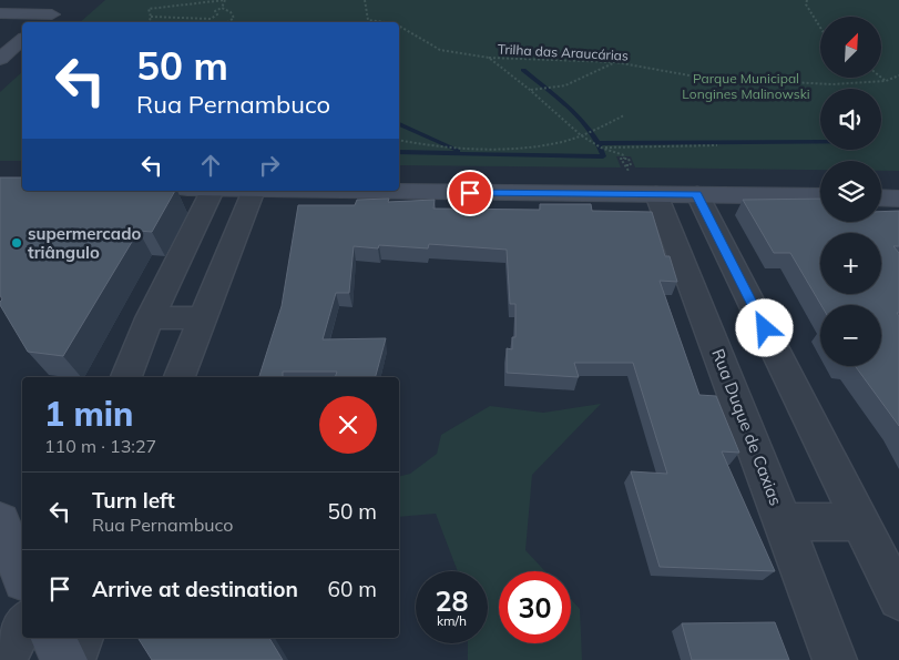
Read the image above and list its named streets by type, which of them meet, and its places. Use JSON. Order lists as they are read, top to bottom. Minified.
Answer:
{"streets":{"street":["Rua Duque de Caxias"],"path":["Trilha das Araucárias"]},"parks":["Parque Municipal Longines Malinowski"],"places":["supermercado triângulo"],"north":"top right","page":{"map_buttons":["+","−"],"turn":["50 m","Rua Pernambuco"],"heading":["1 min","110 m · 13:27"],"list":[{"name":"Turn left","note":"Rua Pernambuco","value":"50 m"},{"name":"Arrive at destination","value":"60 m"}],"speed":"28 km/h","limit":"30"}}
